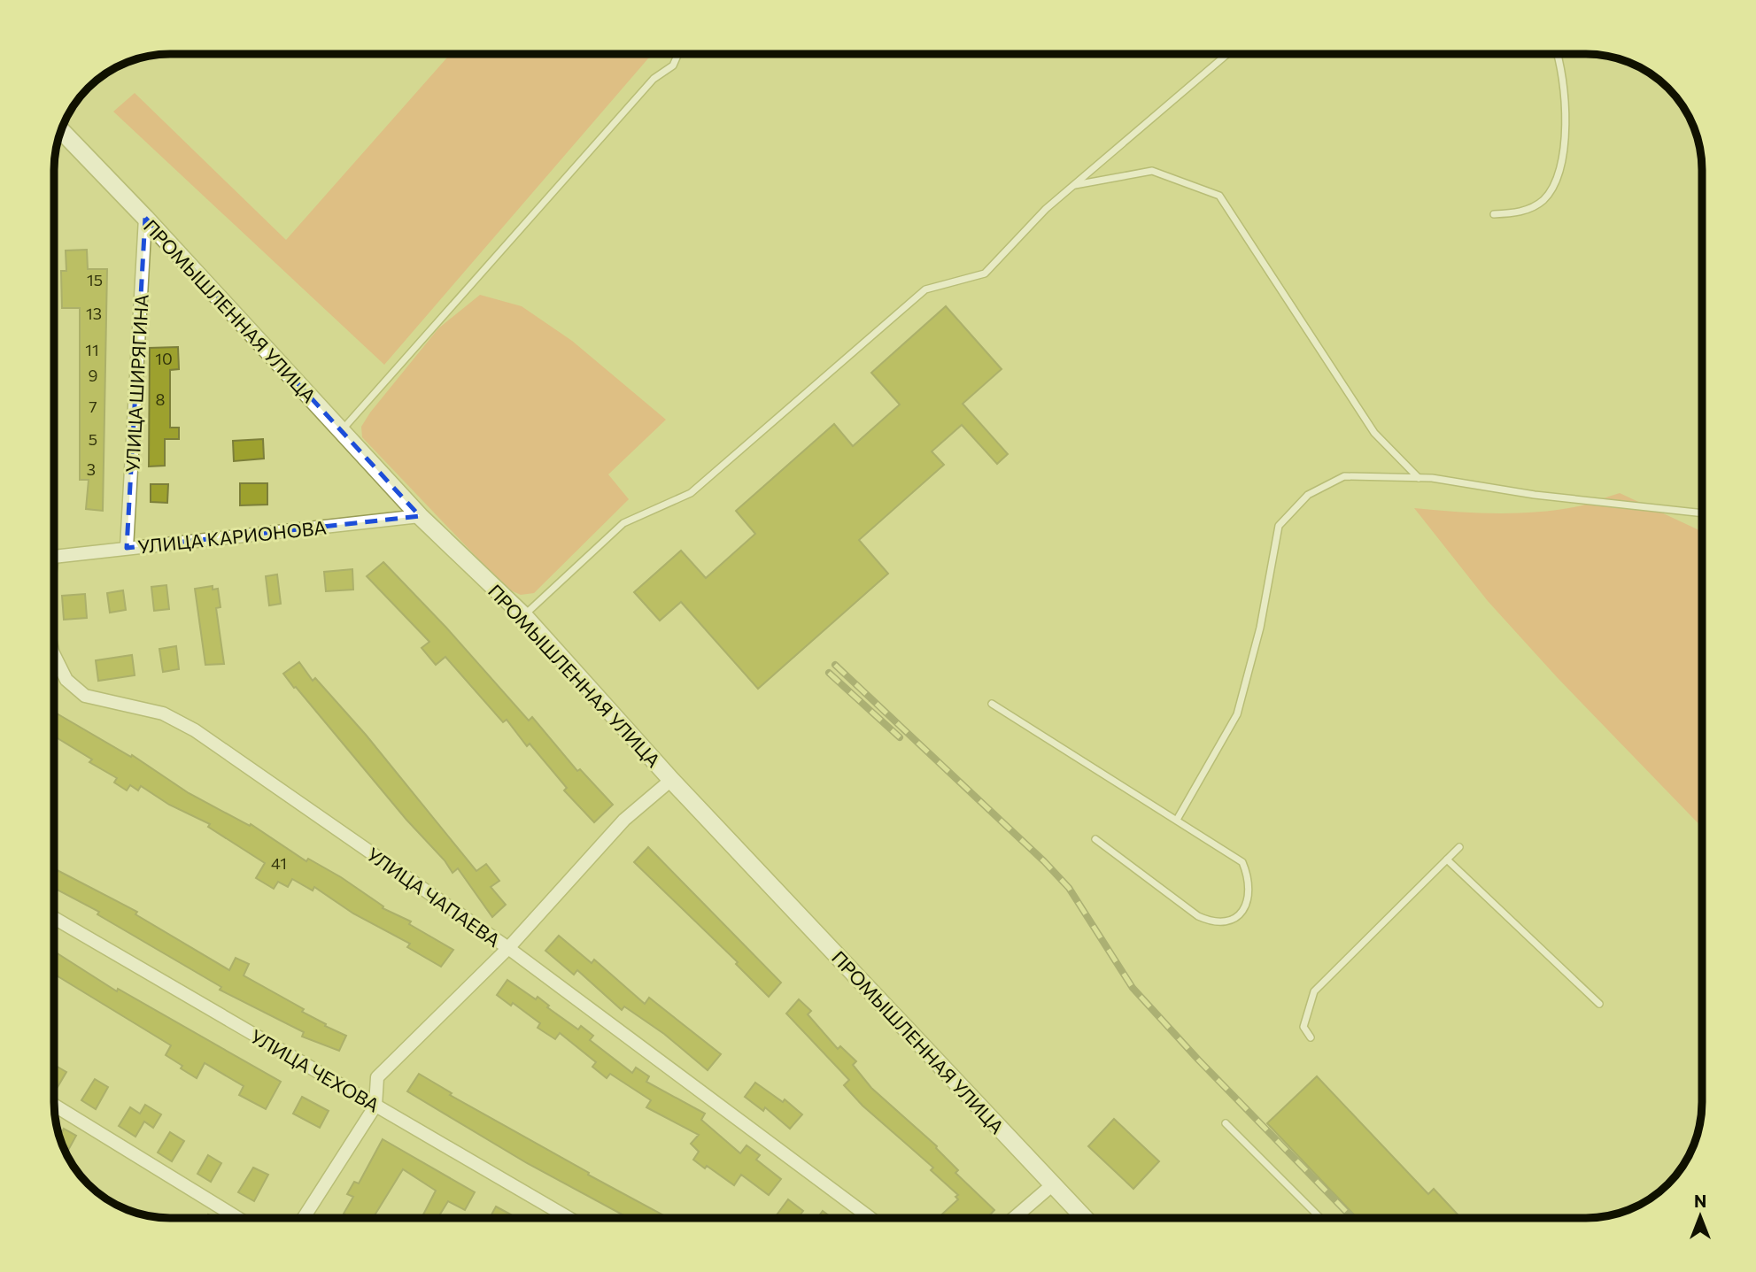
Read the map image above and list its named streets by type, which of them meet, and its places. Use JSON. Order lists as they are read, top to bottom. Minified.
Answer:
{"streets":{"street":["ПРОМЫШЛЕННАЯ УЛИЦА","УЛИЦА ШИРЯГИНА","УЛИЦА КАРИОНОВА","УЛИЦА ЧАПАЕВА","УЛИЦА ЧЕХОВА"]},"crossings":[["ПРОМЫШЛЕННАЯ УЛИЦА","УЛИЦА ШИРЯГИНА"],["ПРОМЫШЛЕННАЯ УЛИЦА","УЛИЦА КАРИОНОВА"],["УЛИЦА ШИРЯГИНА","УЛИЦА КАРИОНОВА"]],"house_numbers":["15","13","11","10","9","8","7","5","3","41"],"north":"top"}
